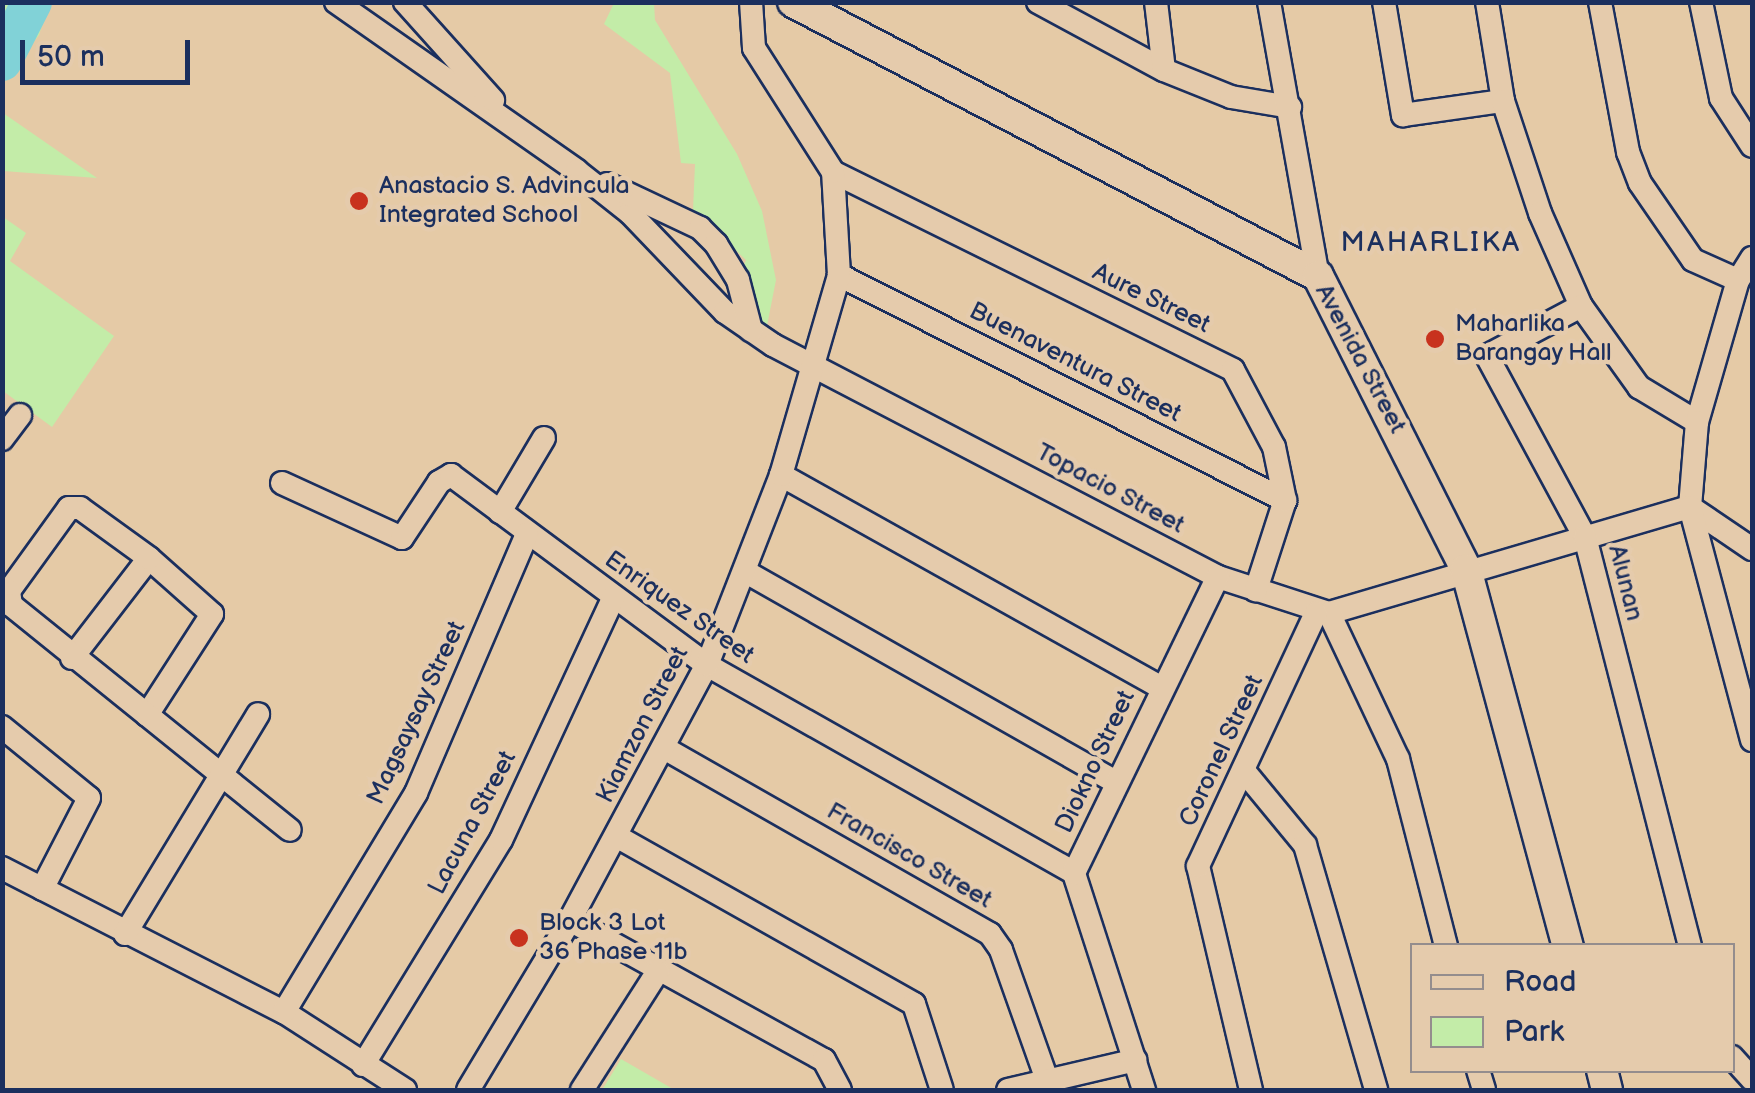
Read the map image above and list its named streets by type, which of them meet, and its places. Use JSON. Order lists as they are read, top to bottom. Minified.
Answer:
{"streets":{"street":["Aure Street","Avenida Street","Buenaventura Street","Topacio Street","Alunan","Enriquez Street","Magsaysay Street","Kiamzon Street","Coronel Street","Diokno Street","Lacuna Street","Francisco Street"]},"crossings":[["Aure Street","Buenaventura Street"],["Aure Street","Topacio Street"],["Topacio Street","Kiamzon Street"],["Topacio Street","Coronel Street"],["Topacio Street","Diokno Street"],["Enriquez Street","Magsaysay Street"],["Enriquez Street","Kiamzon Street"],["Enriquez Street","Diokno Street"],["Enriquez Street","Lacuna Street"],["Kiamzon Street","Francisco Street"]],"districts":["MAHARLIKA"],"places":["Anastacio S. Advincula Integrated School","Maharlika Barangay Hall","Block 3 Lot 36 Phase 11b"],"legend":["Road","Park"],"scale_bar":"50 m"}
